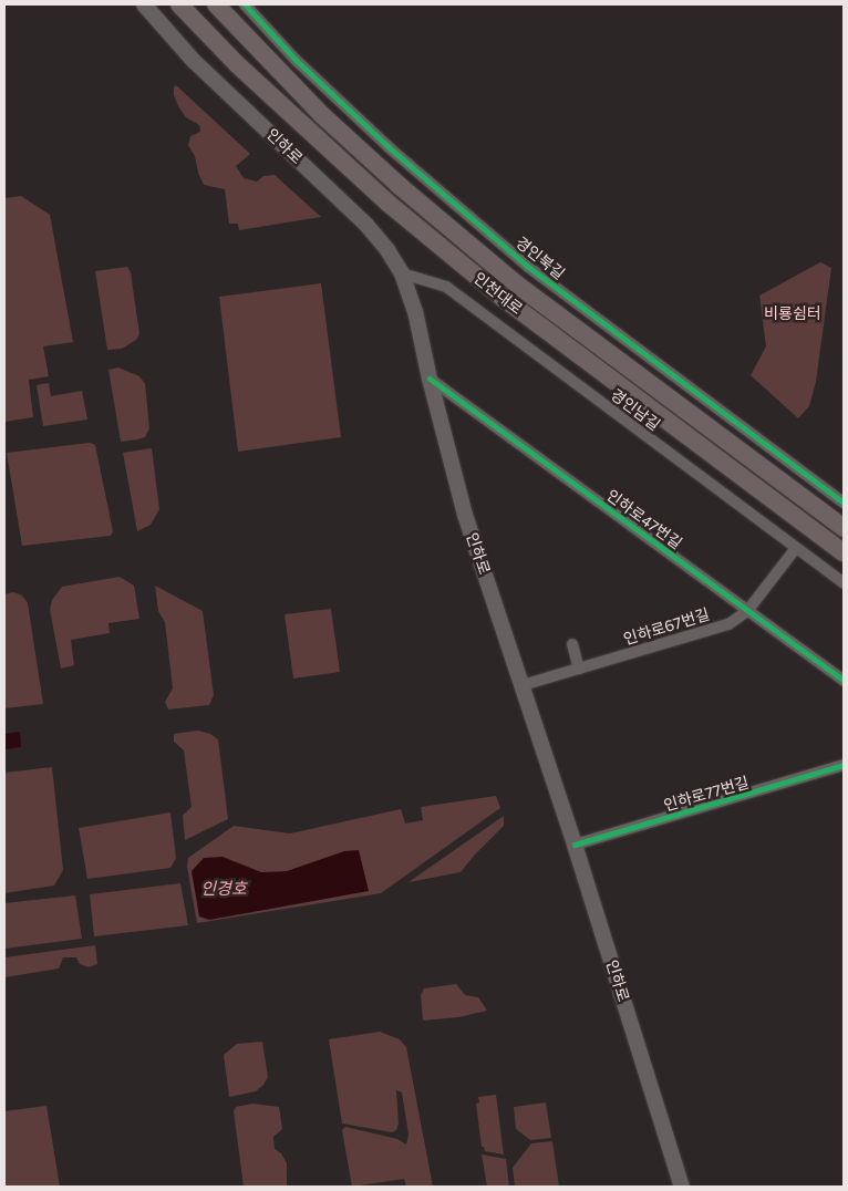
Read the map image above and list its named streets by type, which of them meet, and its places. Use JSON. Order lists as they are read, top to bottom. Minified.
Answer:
{"streets":{"highway":["인천대로"],"main road":["인하로"],"street":["경인북길","경인남길","인하로47번길","인하로67번길","인하로77번길"]},"crossings":[["인하로","경인남길"],["인하로","인하로47번길"],["인하로","인하로67번길"],["인하로","인하로77번길"],["경인남길","인하로67번길"],["인하로47번길","인하로67번길"]],"water":["인경호"],"parks":["비룡쉼터"]}
